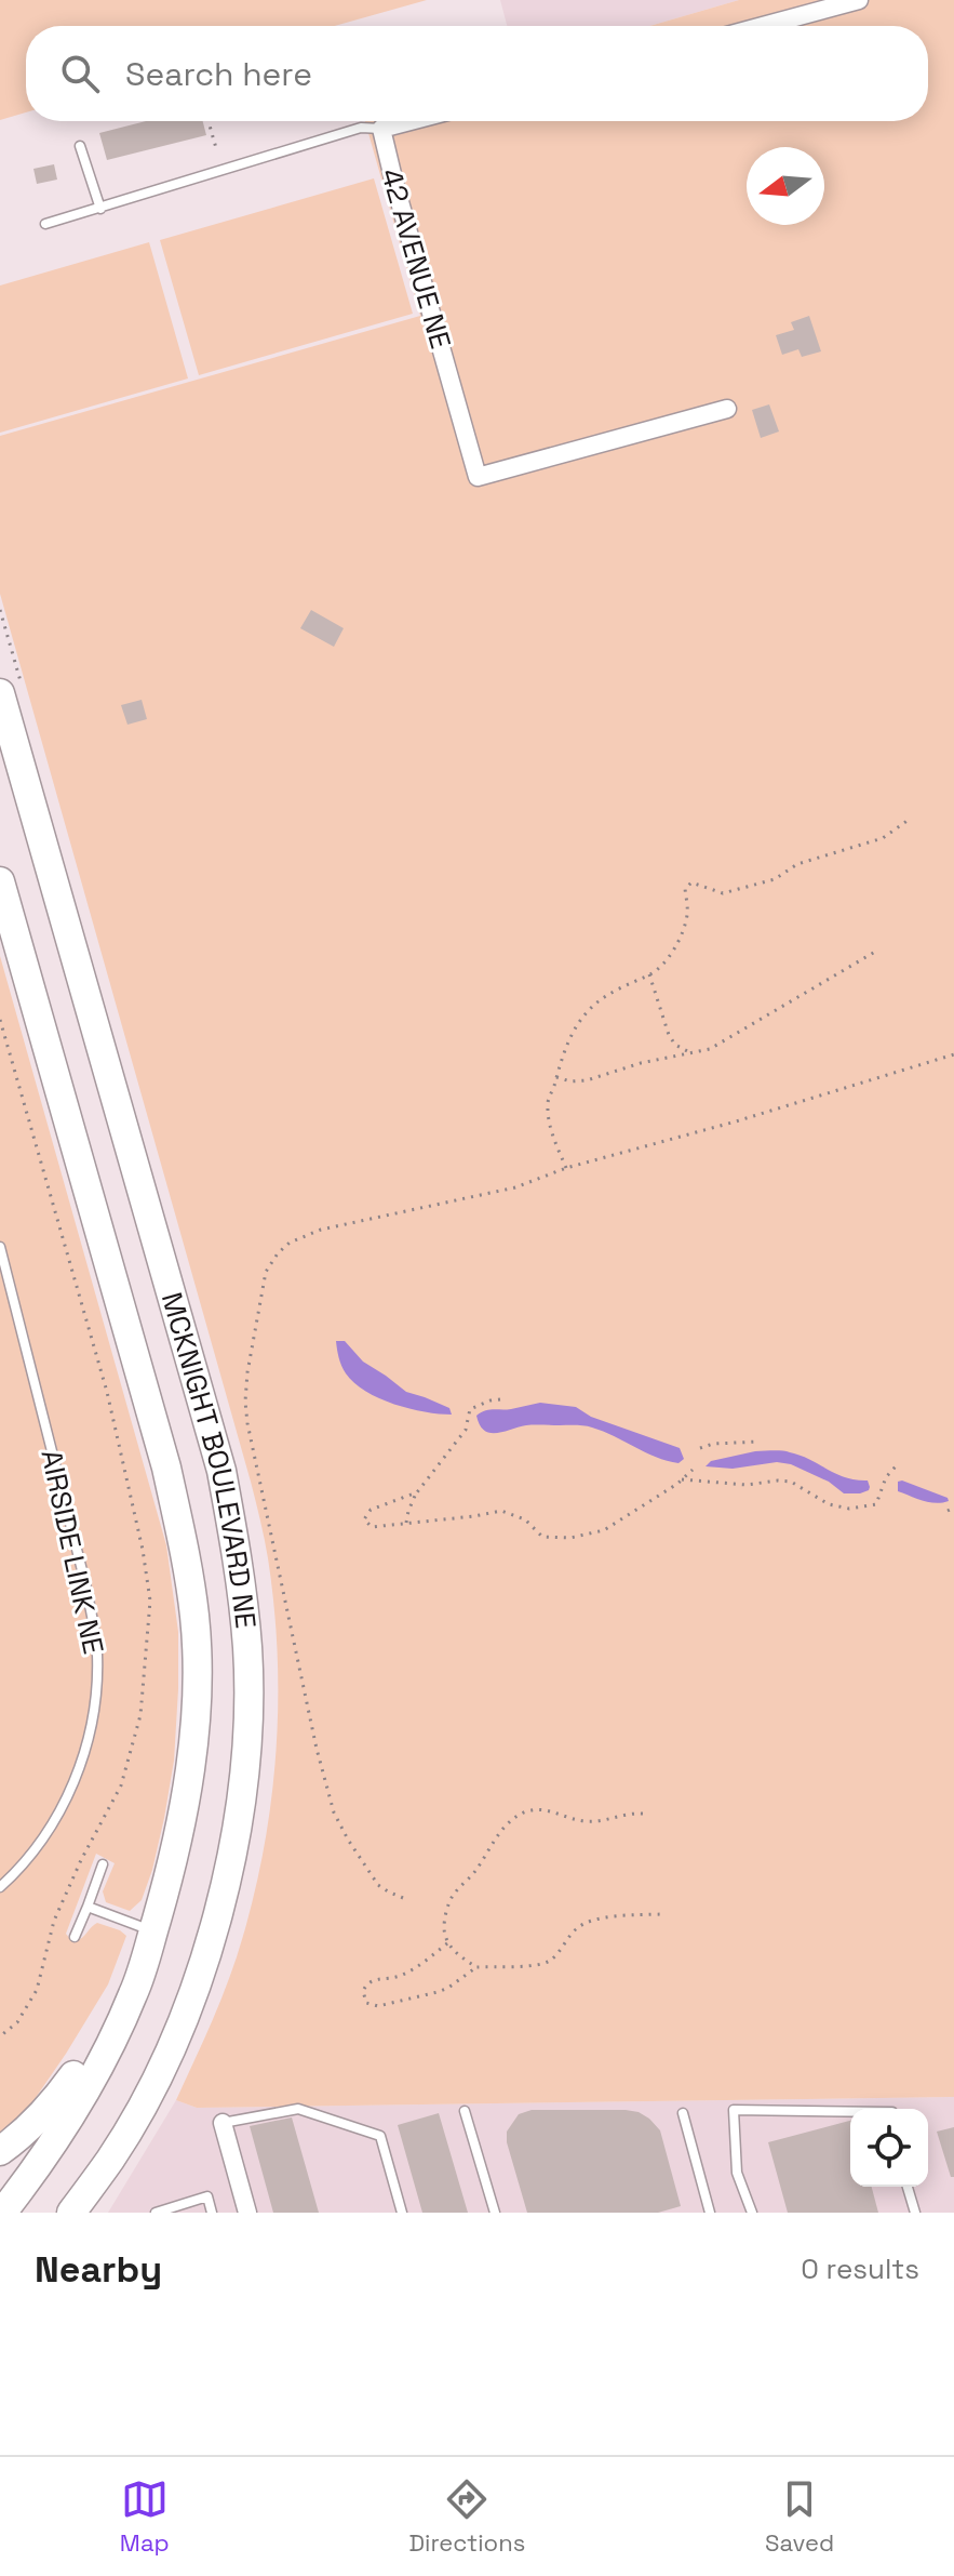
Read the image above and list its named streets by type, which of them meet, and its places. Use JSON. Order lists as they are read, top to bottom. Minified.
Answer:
{"streets":{"main road":["MCKNIGHT BOULEVARD NE"],"street":["42 AVENUE NE"],"lane":["AIRSIDE LINK NE"]},"north":"left","page":{"search":"Search here","heading":["Nearby","0 results"],"nav":["Map","Directions","Saved"]}}
